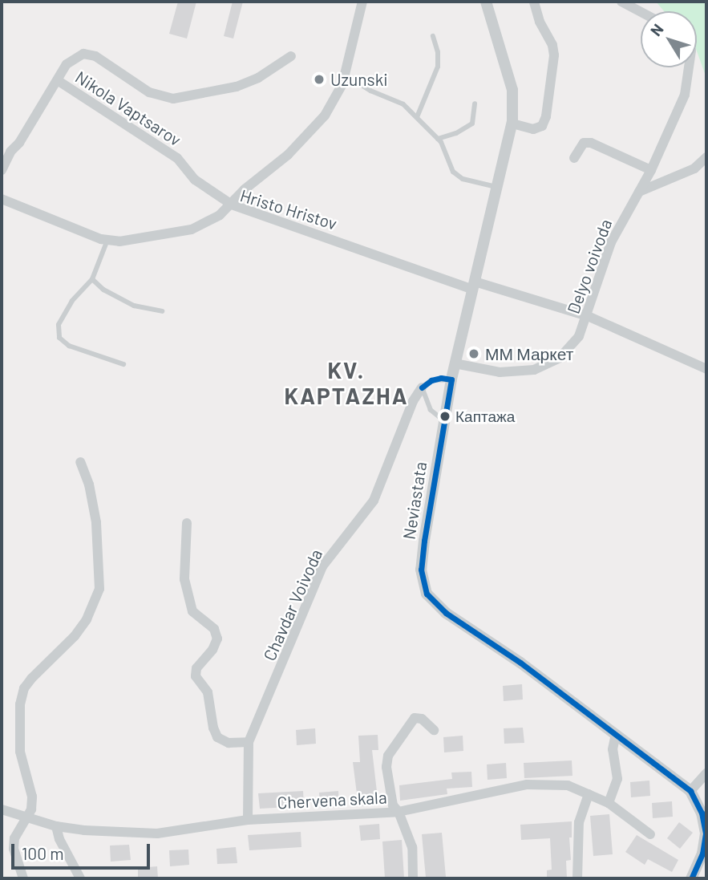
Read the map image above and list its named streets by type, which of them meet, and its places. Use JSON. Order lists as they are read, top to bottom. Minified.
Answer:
{"streets":{"street":["Nikola Vaptsarov","Hristo Hristov","Delyo voivoda","Neviastata","Chavdar Voivoda","Chervena skala"]},"crossings":[["Nikola Vaptsarov","Hristo Hristov"],["Hristo Hristov","Delyo voivoda"],["Hristo Hristov","Neviastata"],["Delyo voivoda","Neviastata"],["Chavdar Voivoda","Chervena skala"]],"districts":["KV. KAPTAZHA"],"places":["Uzunski","ММ Маркет","Каптажа"],"scale_bar":"100 m","north":"top left"}
